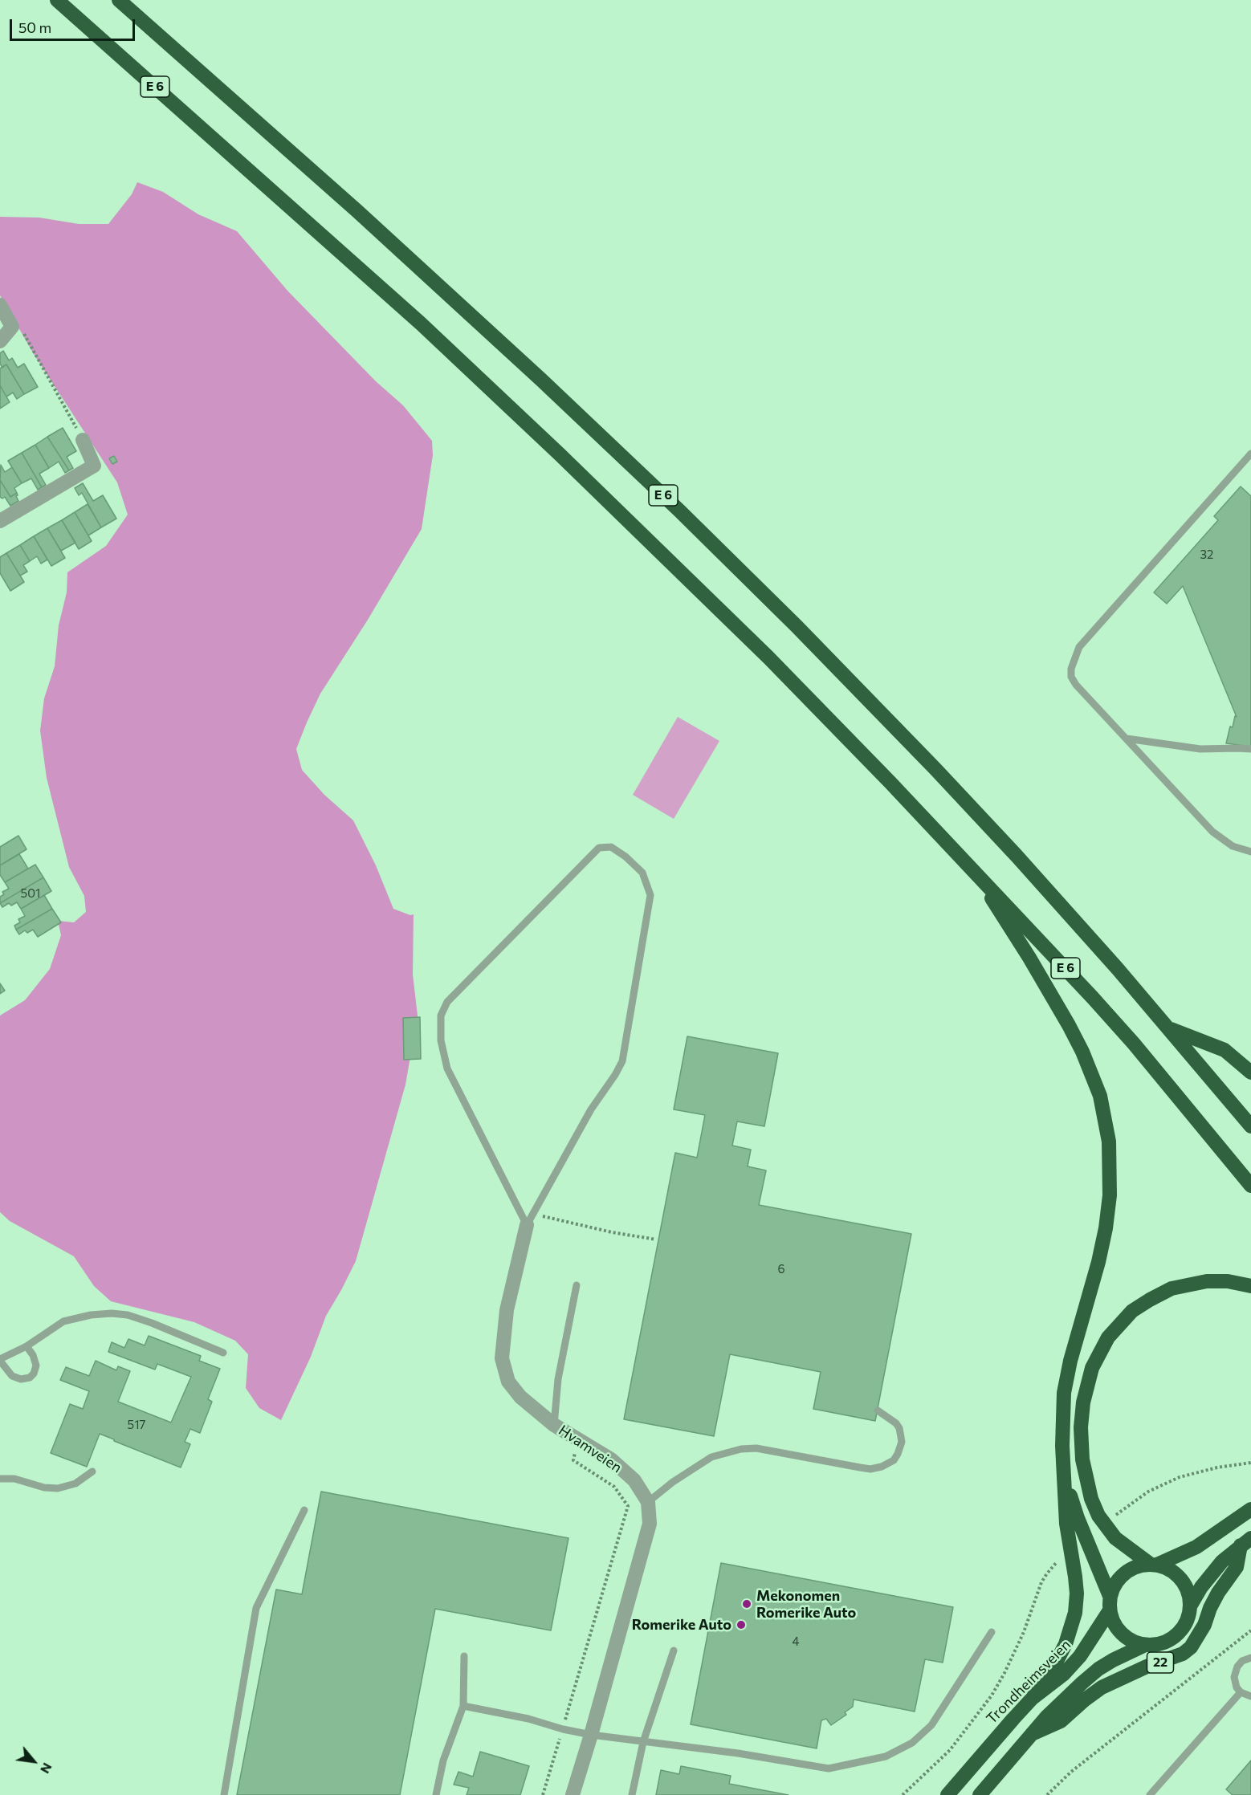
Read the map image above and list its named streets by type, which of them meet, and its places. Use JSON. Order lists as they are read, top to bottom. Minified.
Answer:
{"streets":{"highway":["E 6","22","Trondheimsveien"],"street":["Hvamveien"]},"crossings":[["22","Trondheimsveien"]],"places":["Mekonomen Romerike Auto","Romerike Auto"],"house_numbers":["32","501","6","517","4"],"scale_bar":"50 m","north":"bottom right"}
